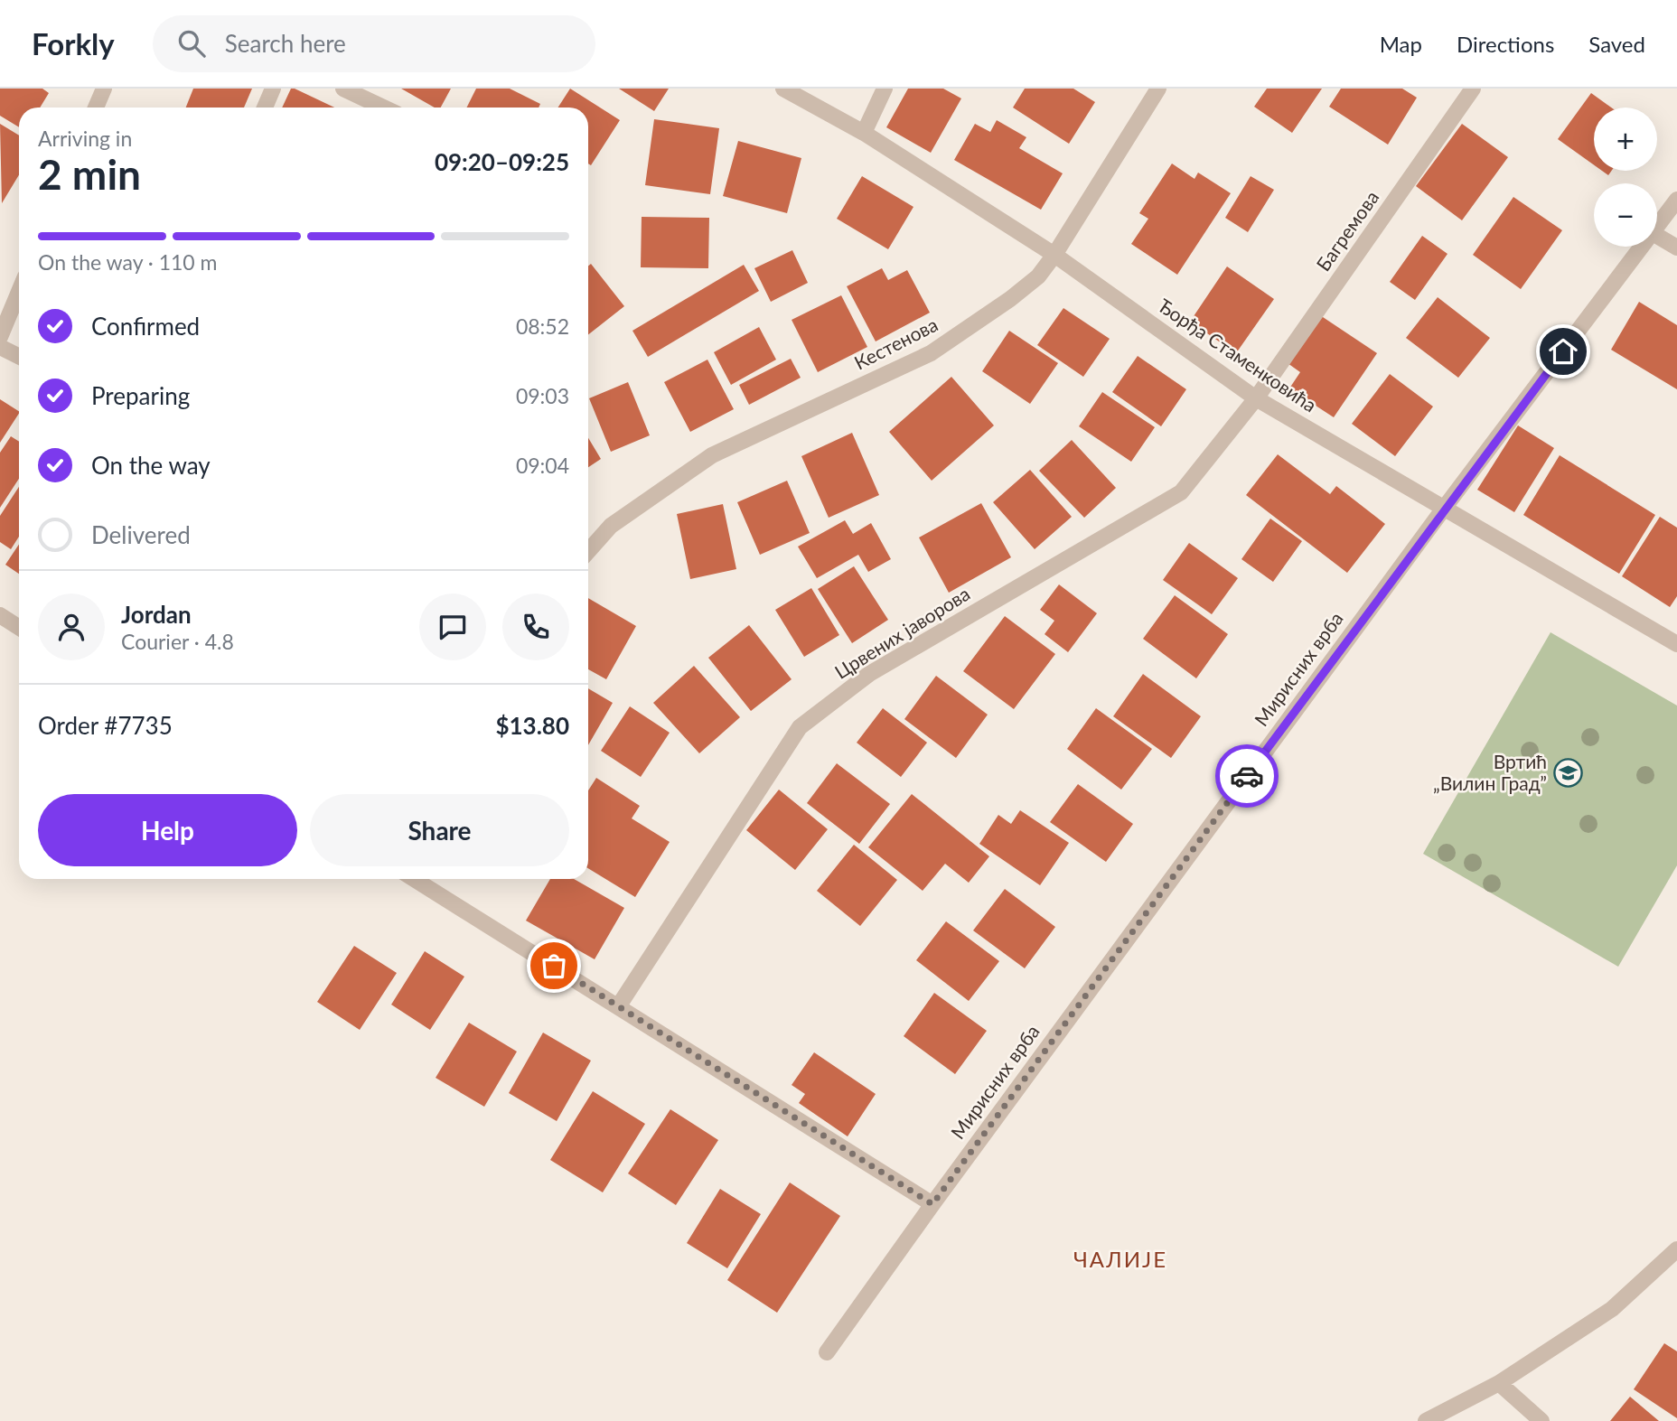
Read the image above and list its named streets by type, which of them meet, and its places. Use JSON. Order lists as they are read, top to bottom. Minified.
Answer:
{"streets":{"street":["Багремова","Кестенова","Ђорђа Стаменковића","Црвених јаворова","Мирисних врба"]},"crossings":[["Багремова","Ђорђа Стаменковића"],["Багремова","Црвених јаворова"],["Кестенова","Ђорђа Стаменковића"],["Ђорђа Стаменковића","Црвених јаворова"],["Ђорђа Стаменковића","Мирисних врба"]],"districts":["ЧАЛИЈЕ"],"places":{"school or university":["Вртић „Вилин Град”"]},"page":{"header":"Forkly","search":"Search here","nav":["Map","Directions","Saved"],"map_buttons":["+","−"],"heading":["2 min","Arriving in","09:20–09:25"],"panel":["Jordan","Courier · 4.8","Order #7735","$13.80"],"bar":"On the way · 110 m","list":[["Confirmed","08:52"],["Preparing","09:03"],["On the way","09:04"],"Delivered"],"buttons":["Help","Share"]}}
